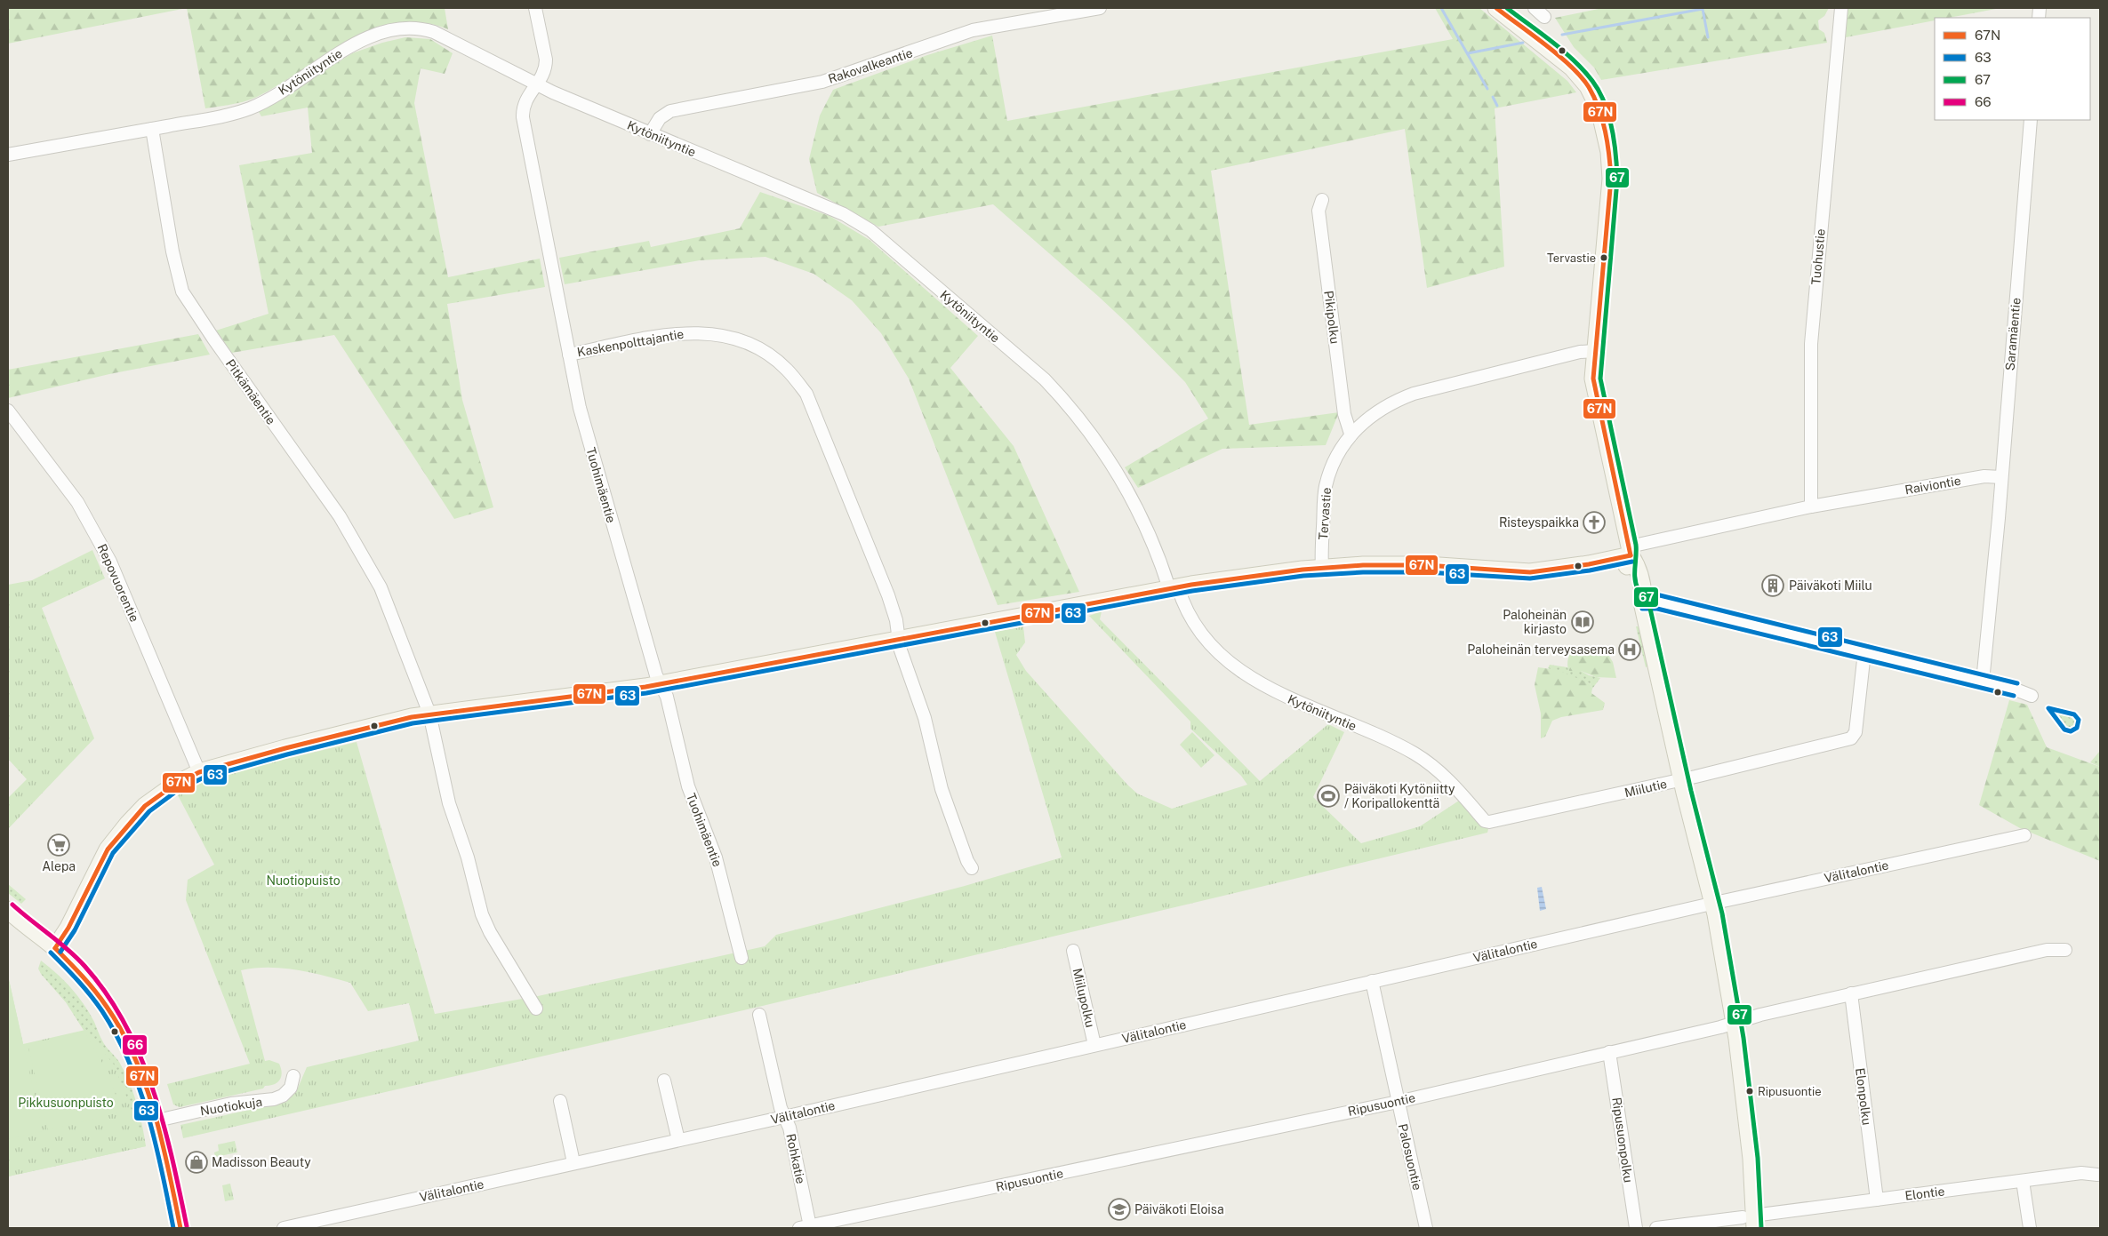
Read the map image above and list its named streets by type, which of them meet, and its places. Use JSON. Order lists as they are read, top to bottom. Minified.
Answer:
{"streets":{"street":["Rakovalkeantie","Kytöniityntie","Tuohustie","Pikipolku","Saramäentie","Kaskenpolttajantie","Pitkämäentie","Tuohimäentie","Raiviontie","Tervastie","Repovuorentie","Miilutie","Välitalontie","Miilupolku","Elonpolku","Ripusuontie","Nuotiokuja","Ripusuonpolku","Palosuontie","Rohkatie","Elontie"]},"crossings":[["Rakovalkeantie","Kytöniityntie"],["Kytöniityntie","Pitkämäentie"],["Kytöniityntie","Tuohimäentie"],["Kytöniityntie","Miilutie"],["Tuohustie","Raiviontie"],["Pikipolku","Tervastie"],["Saramäentie","Raiviontie"],["Kaskenpolttajantie","Tuohimäentie"],["Välitalontie","Miilupolku"],["Välitalontie","Palosuontie"],["Välitalontie","Rohkatie"],["Elonpolku","Ripusuontie"],["Elonpolku","Elontie"],["Ripusuontie","Ripusuonpolku"],["Ripusuontie","Palosuontie"],["Ripusuontie","Rohkatie"]],"parks":["Nuotiopuisto","Pikkusuonpuisto"],"places":{"other":["Tervastie","Ripusuontie"],"church":["Risteyspaikka"],"building":["Päiväkoti Miilu"],"library":["Paloheinän kirjasto"],"hospital":["Paloheinän terveysasema"],"sports":["Päiväkoti Kytöniitty / Koripallokenttä"],"supermarket":["Alepa"],"shop":["Madisson Beauty"],"school or university":["Päiväkoti Eloisa"]},"lines":["transit line 67N","transit line 67","transit line 63","transit line 66"],"legend":["67N","63","67","66"]}
